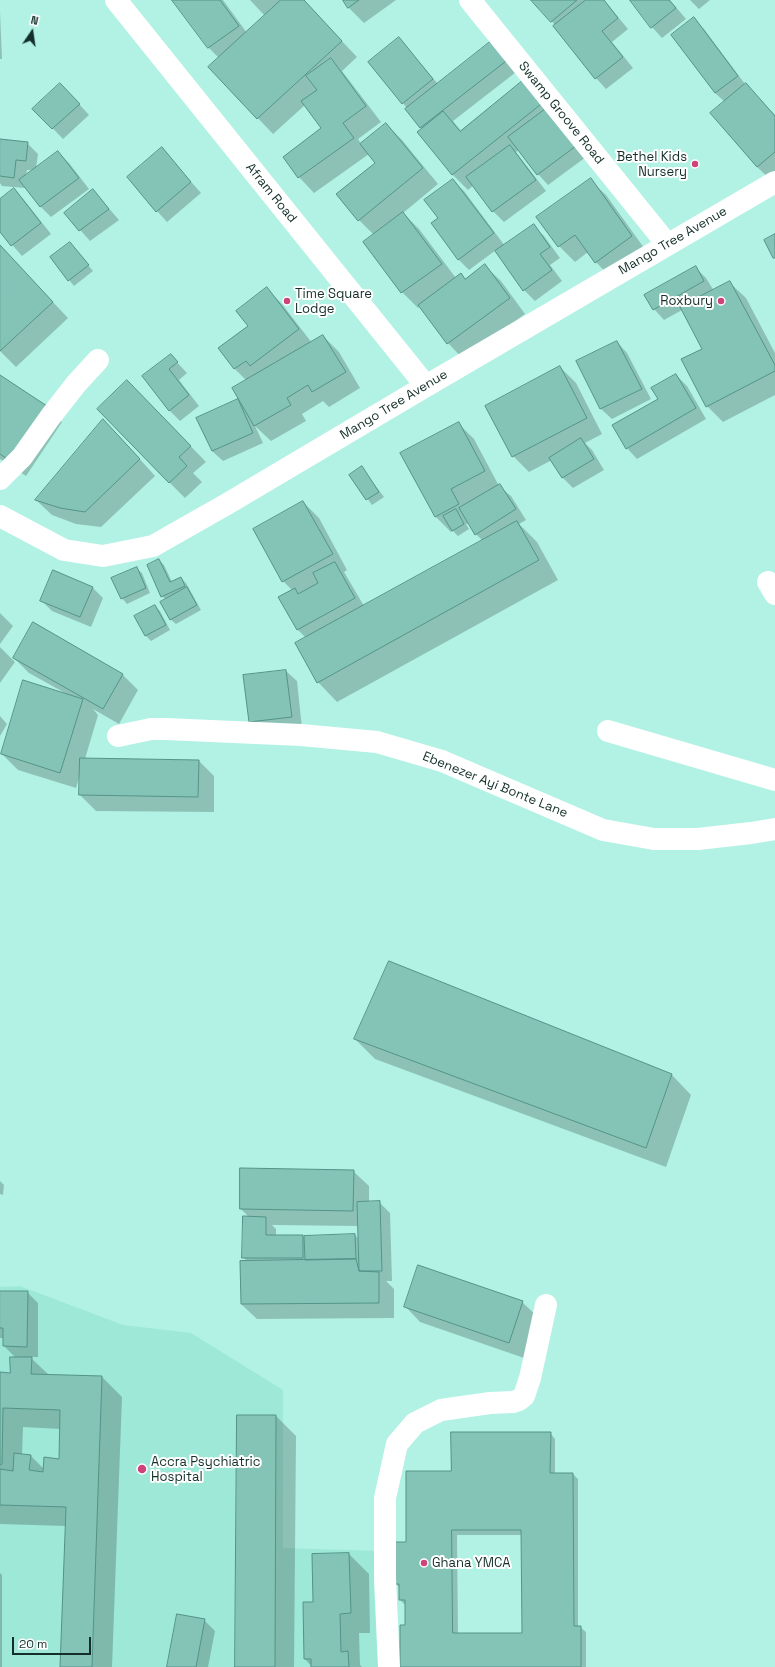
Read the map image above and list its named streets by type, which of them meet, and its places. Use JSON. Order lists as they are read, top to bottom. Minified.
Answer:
{"streets":{"street":["Swamp Groove Road","Afram Road","Mango Tree Avenue","Ebenezer Ayi Bonte Lane"]},"crossings":[["Swamp Groove Road","Mango Tree Avenue"],["Afram Road","Mango Tree Avenue"]],"places":["Bethel Kids Nursery","Time Square Lodge","Roxbury","Accra Psychiatric Hospital","Ghana YMCA"],"scale_bar":"20 m","north":"top"}
